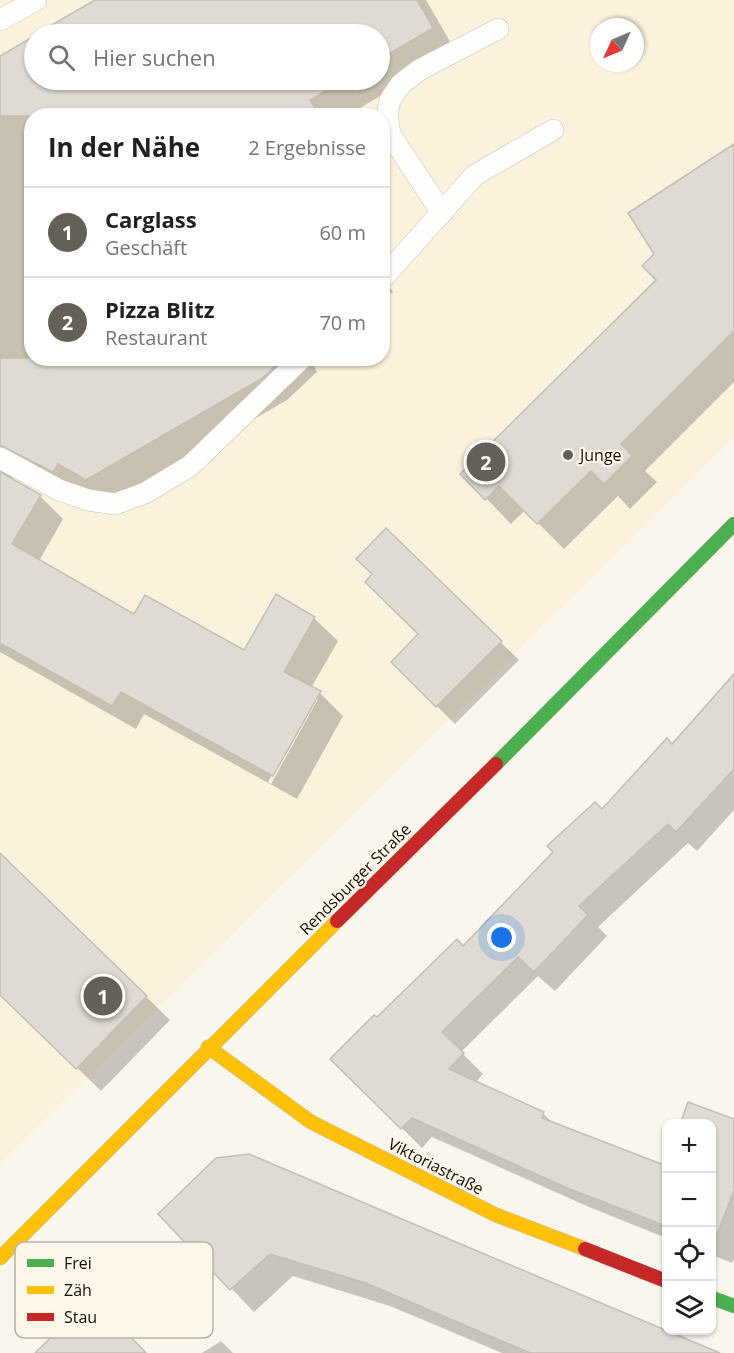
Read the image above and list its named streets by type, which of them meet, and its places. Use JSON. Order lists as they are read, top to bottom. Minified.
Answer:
{"streets":{"street":["Rendsburger Straße","Viktoriastraße"]},"crossings":[["Rendsburger Straße","Viktoriastraße"]],"places":["Junge"],"legend":["Frei","Zäh","Stau"],"north":"bottom left","page":{"search":"Hier suchen","heading":["In der Nähe","2 Ergebnisse"],"list":[{"mark":"1","name":"Carglass","note":"Geschäft","value":"60 m"},{"mark":"2","name":"Pizza Blitz","note":"Restaurant","value":"70 m"}],"pins":["2","1"],"map_buttons":["+","−"]}}
